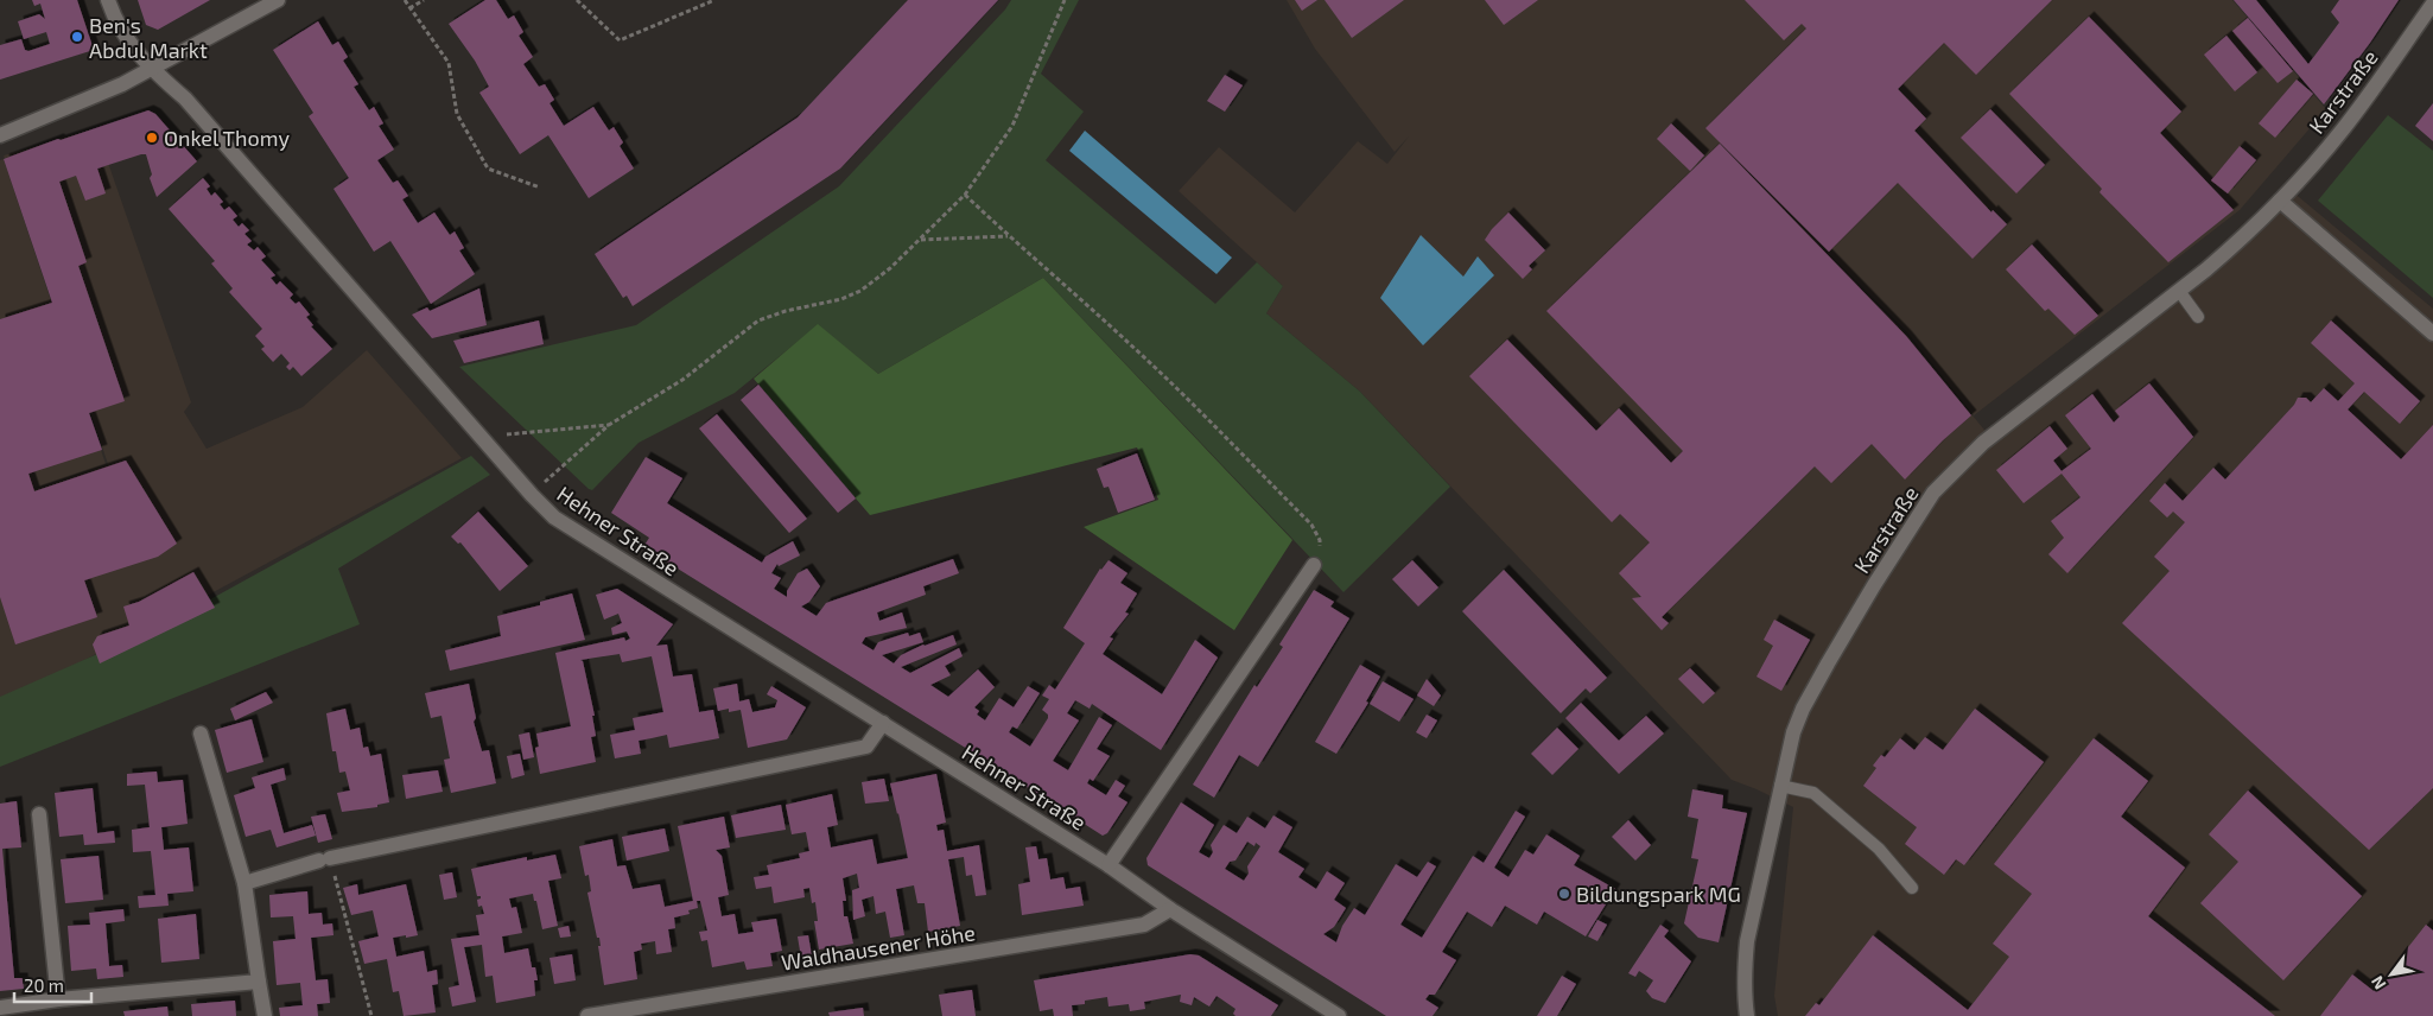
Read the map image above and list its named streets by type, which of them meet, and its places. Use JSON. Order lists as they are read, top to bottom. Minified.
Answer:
{"streets":{"street":["Karstraße","Hehner Straße","Waldhausener Höhe"]},"crossings":[["Hehner Straße","Waldhausener Höhe"]],"places":["Ben's Abdul Markt","Onkel Thomy","Bildungspark MG"],"scale_bar":"20 m","north":"bottom left"}
